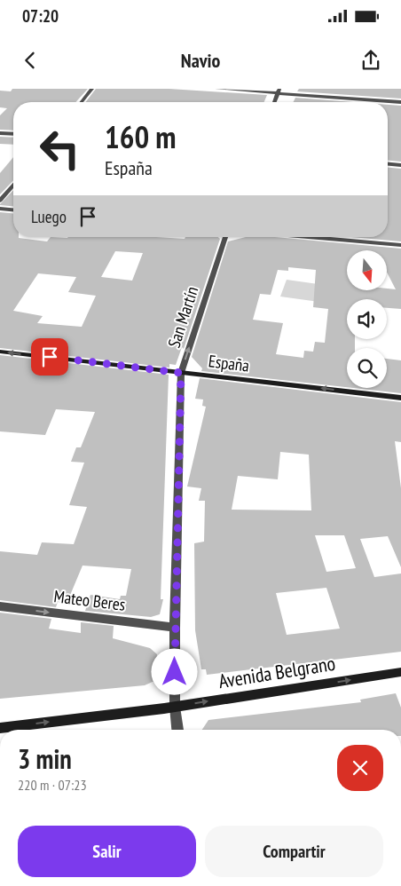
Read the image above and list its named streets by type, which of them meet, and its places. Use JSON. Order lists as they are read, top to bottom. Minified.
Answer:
{"streets":{"street":["San Martín","España","Mateo Beres","Avenida Belgrano"]},"crossings":[["San Martín","España"],["San Martín","Mateo Beres"],["San Martín","Avenida Belgrano"]],"one_way":["España","Mateo Beres","Avenida Belgrano"],"north":"bottom","page":{"status":"07:20","header":"Navio","turn":["160 m","España"],"then":"Luego","heading":["3 min","220 m · 07:23"],"buttons":["Salir","Compartir"]}}
